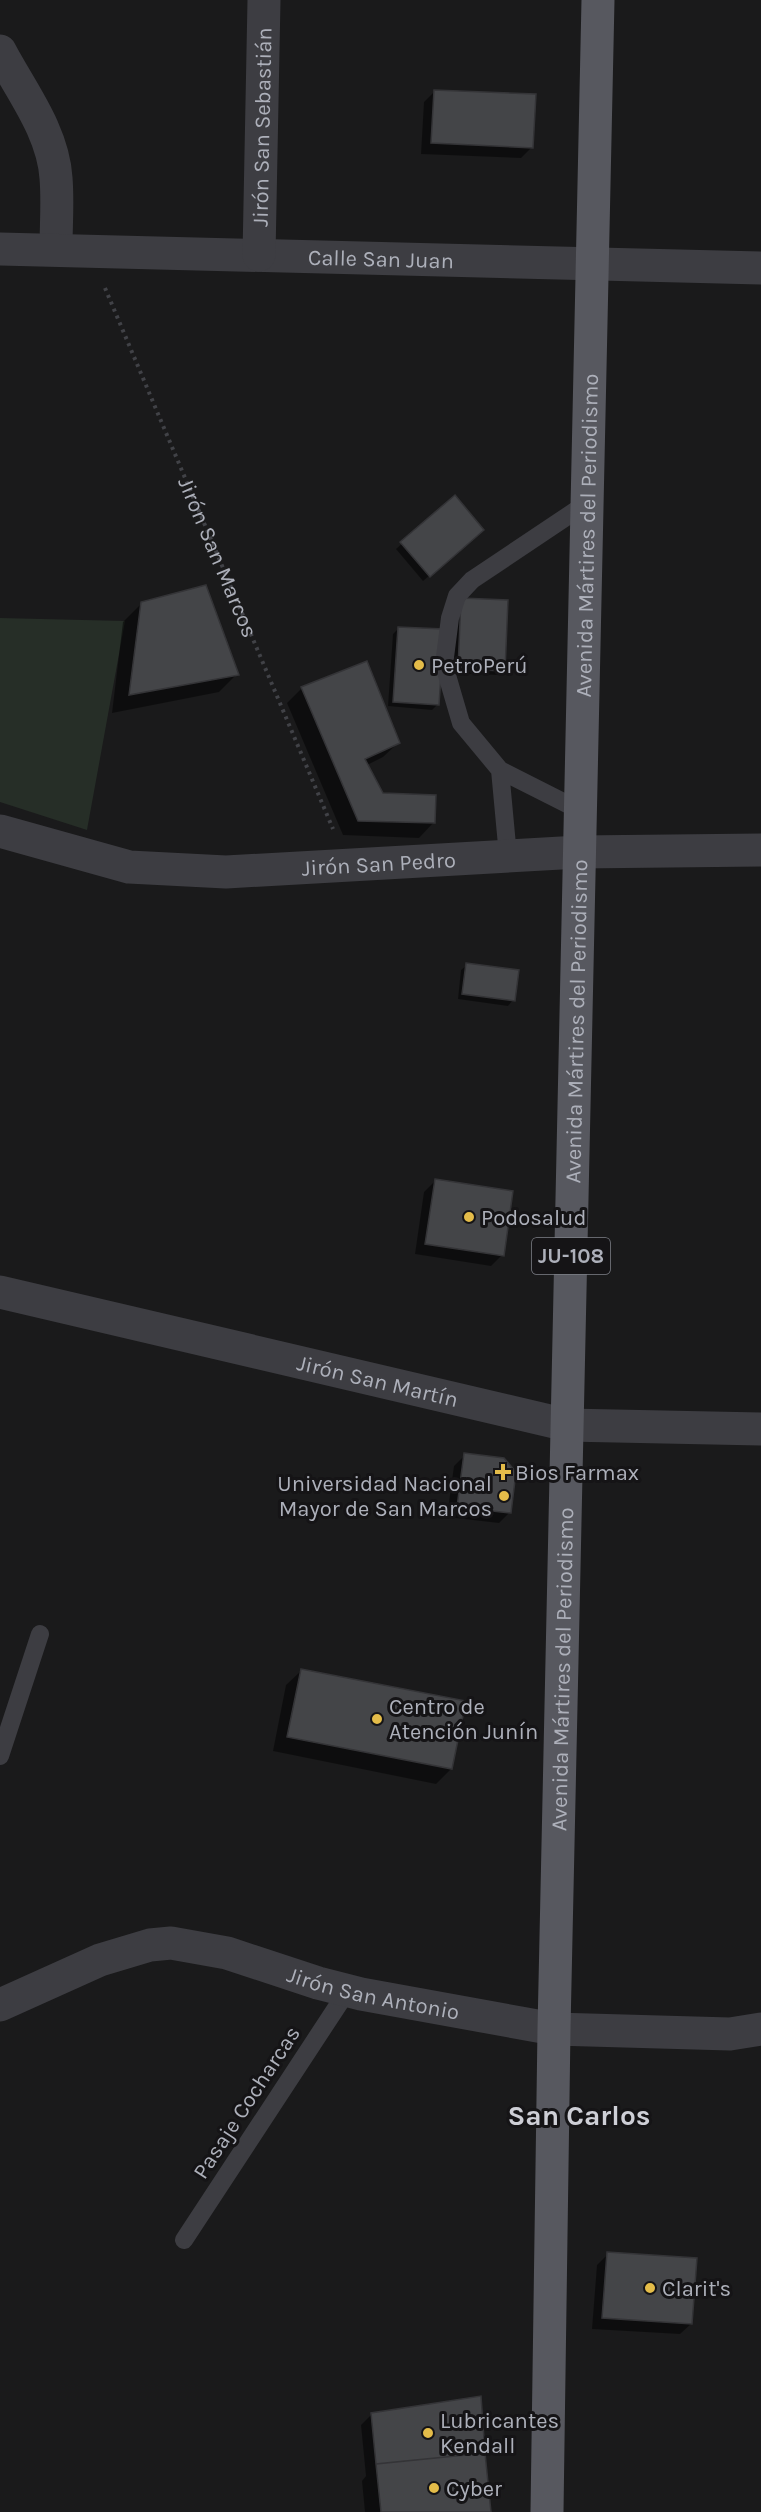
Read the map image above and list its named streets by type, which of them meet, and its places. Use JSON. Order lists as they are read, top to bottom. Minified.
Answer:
{"streets":{"main road":["Avenida Mártires del Periodismo","JU-108"],"street":["Jirón San Sebastián","Calle San Juan","Jirón San Pedro","Jirón San Martín","Jirón San Antonio"],"lane":["Pasaje Cocharcas"],"path":["Jirón San Marcos"]},"crossings":[["Jirón San Sebastián","Calle San Juan"],["Calle San Juan","Avenida Mártires del Periodismo"],["Calle San Juan","Jirón San Marcos"],["Avenida Mártires del Periodismo","Jirón San Pedro"],["Avenida Mártires del Periodismo","Jirón San Martín"],["Avenida Mártires del Periodismo","Jirón San Antonio"],["Jirón San Marcos","Jirón San Pedro"],["Jirón San Antonio","Pasaje Cocharcas"]],"districts":["San Carlos"],"places":{"other":["PetroPerú","Podosalud","Universidad Nacional Mayor de San Marcos","Centro de Atención Junín","Clarit's","Lubricantes Kendall","Cyber"],"health":["Bios Farmax"]}}
